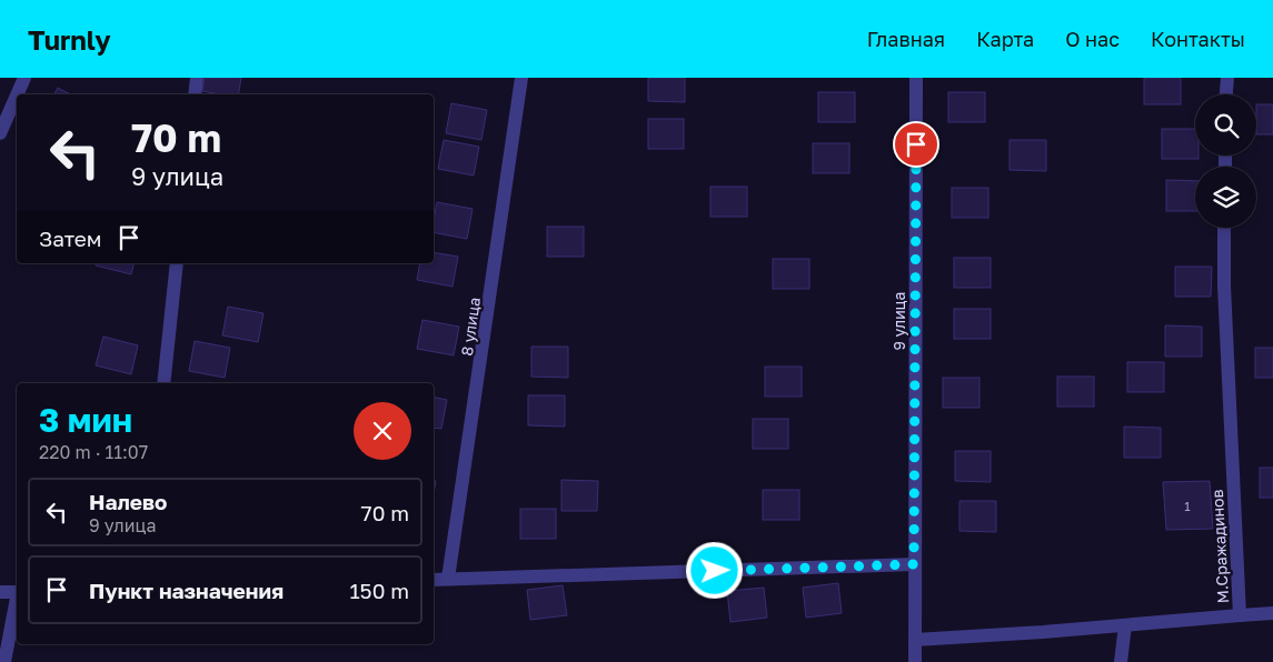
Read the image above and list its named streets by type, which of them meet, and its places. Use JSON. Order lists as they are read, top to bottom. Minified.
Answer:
{"streets":{"street":["9 улица","8 улица","М.Сражадинов"]},"crossings":[["9 улица","М.Сражадинов"]],"house_numbers":["1"],"page":{"header":"Turnly","nav":["Главная","Карта","О нас","Контакты"],"turn":["70 m","9 улица"],"then":"Затем","heading":["3 мин","220 m · 11:07"],"list":[{"name":"Налево","note":"9 улица","value":"70 m"},{"name":"Пункт назначения","value":"150 m"}]}}
